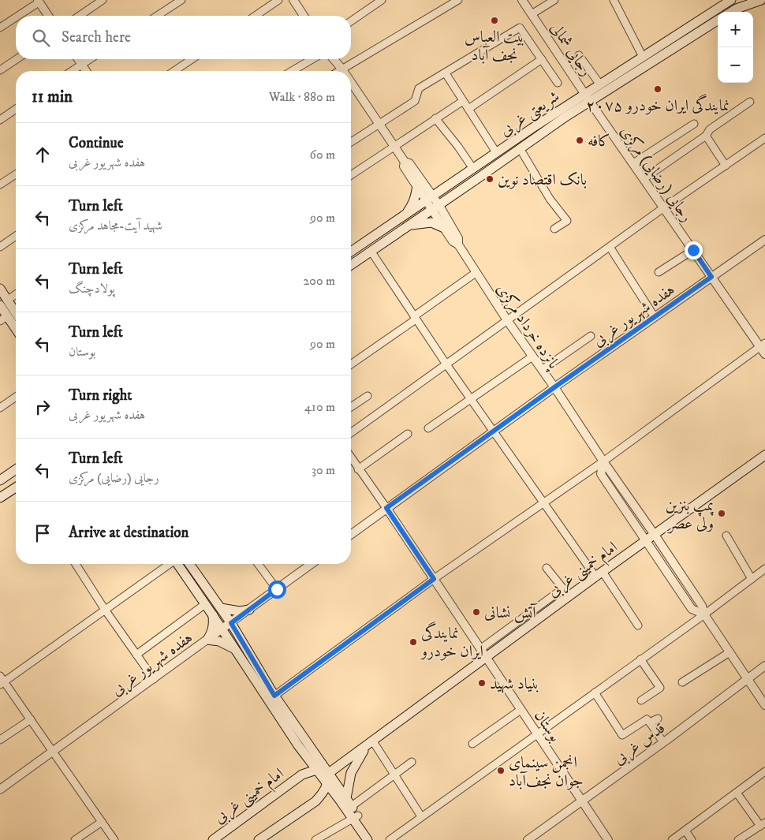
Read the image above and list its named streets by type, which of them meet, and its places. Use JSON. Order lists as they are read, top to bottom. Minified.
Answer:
{"streets":{"main road":["شریعتی غربی","امام خمینی غربی"],"street":["رجایی شمالی","رجایی (رضایی) مرکزی","هفده شهریور غربی","پانزده خرداد مرکزی","بوستان","قدس غربی"]},"crossings":[["رجایی شمالی","شریعتی غربی"],["رجایی شمالی","رجایی (رضایی) مرکزی"],["شریعتی غربی","رجایی (رضایی) مرکزی"],["شریعتی غربی","پانزده خرداد مرکزی"],["رجایی (رضایی) مرکزی","هفده شهریور غربی"],["هفده شهریور غربی","پانزده خرداد مرکزی"],["هفده شهریور غربی","بوستان"],["پانزده خرداد مرکزی","امام خمینی غربی"],["امام خمینی غربی","بوستان"],["بوستان","قدس غربی"]],"places":["بیت العباس نجف آباد","نمایندگی ایران خودرو ۲۰۷۵","کافه","بانک اقتصاد نوین","پمپ بنزین ولی عصر","آتش نشانی","نمایندگی ایران خودرو","بنیاد شهید","انجمن سینمای جوان نجف‌آباد"],"page":{"map_buttons":["+","−"],"search":"Search here","heading":["11 min","Walk · 880 m"],"list":[["Continue","هفده شهریور غربی","60 m"],["Turn left","شهید آیت-مجاهد مرکزی","90 m"],["Turn left","پولادچنگ","200 m"],["Turn left","بوستان","90 m"],["Turn right","هفده شهریور غربی","410 m"],["Turn left","رجایی (رضایی) مرکزی","30 m"],"Arrive at destination"]}}
